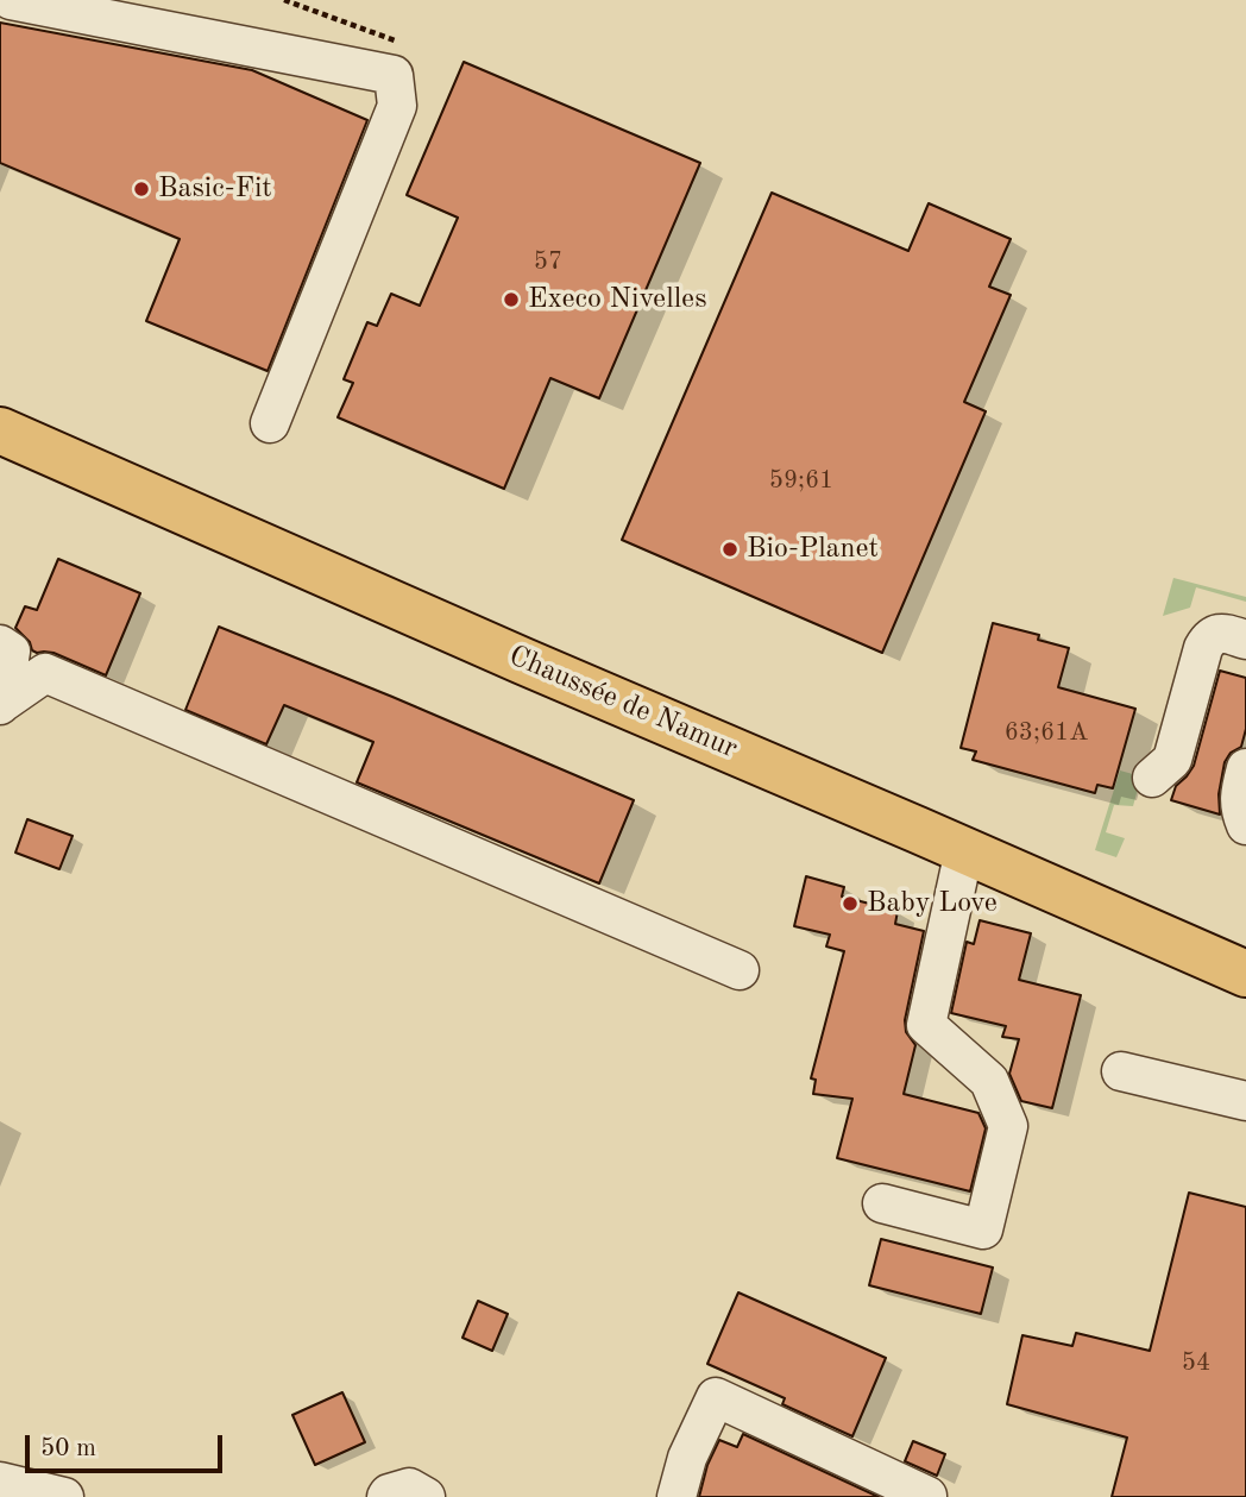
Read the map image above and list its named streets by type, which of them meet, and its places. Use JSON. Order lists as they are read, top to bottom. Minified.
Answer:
{"streets":{"main road":["Chaussée de Namur"]},"places":["Basic-Fit","Execo Nivelles","Bio-Planet","Baby Love"],"house_numbers":["57","59;61","63;61A","54"],"scale_bar":"50 m"}
